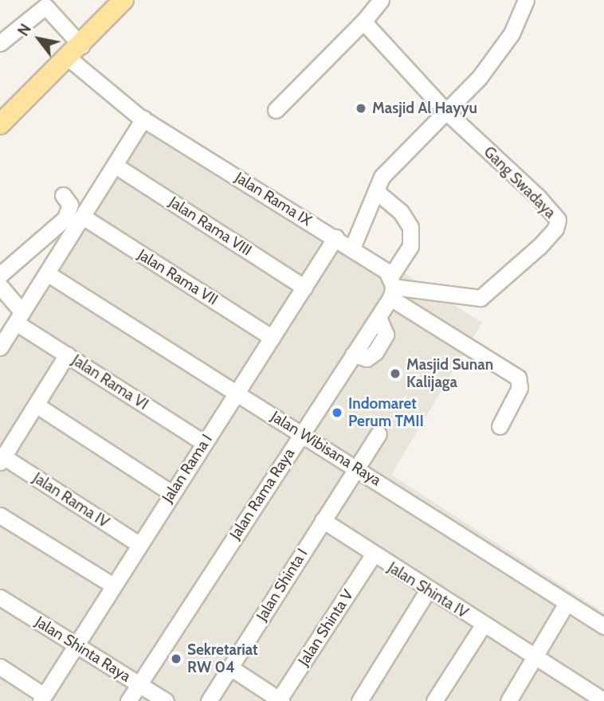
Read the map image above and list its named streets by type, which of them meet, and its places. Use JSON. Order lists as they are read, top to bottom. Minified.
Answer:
{"streets":{"street":["Gang Swadaya","Jalan Rama IX","Jalan Rama VIII","Jalan Rama VII","Jalan Rama VI","Jalan Wibisana Raya","Jalan Rama I","Jalan Rama Raya","Jalan Rama IV","Jalan Shinta I","Jalan Shinta IV","Jalan Shinta V","Jalan Shinta Raya"]},"crossings":[["Gang Swadaya","Jalan Rama IX"],["Gang Swadaya","Jalan Rama Raya"],["Jalan Rama IX","Jalan Rama I"],["Jalan Rama IX","Jalan Rama Raya"],["Jalan Rama VIII","Jalan Rama I"],["Jalan Rama VII","Jalan Rama I"],["Jalan Rama VI","Jalan Rama I"],["Jalan Wibisana Raya","Jalan Rama I"],["Jalan Wibisana Raya","Jalan Rama Raya"],["Jalan Wibisana Raya","Jalan Shinta I"],["Jalan Rama I","Jalan Rama IV"],["Jalan Rama I","Jalan Shinta Raya"],["Jalan Rama Raya","Jalan Shinta Raya"],["Jalan Shinta I","Jalan Shinta IV"],["Jalan Shinta IV","Jalan Shinta V"]],"places":["Masjid Al Hayyu","Masjid Sunan Kalijaga","Indomaret Perum TMII","Sekretariat RW 04"],"north":"top left"}
